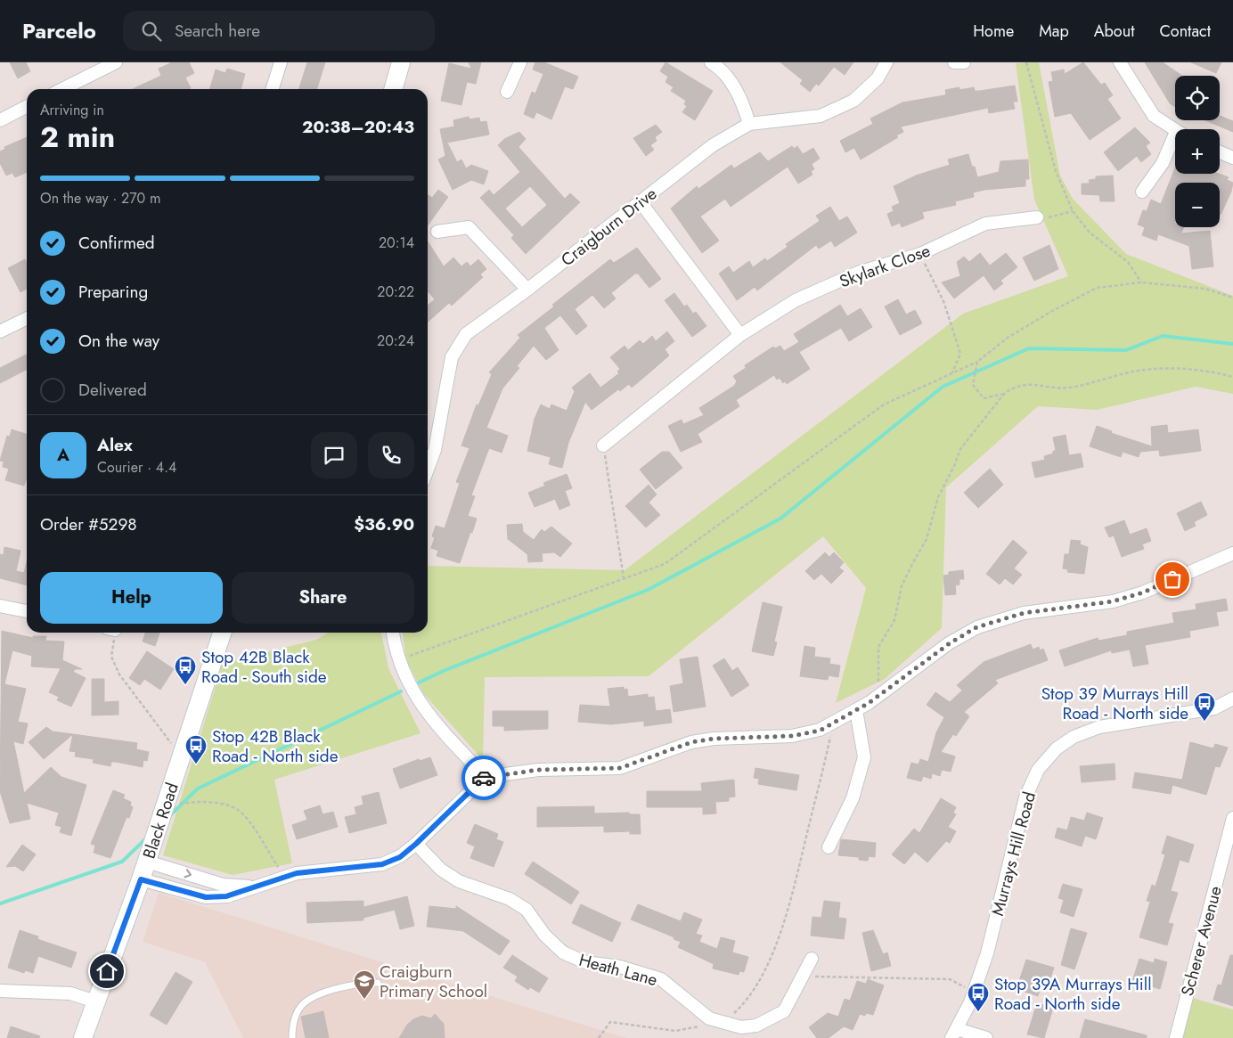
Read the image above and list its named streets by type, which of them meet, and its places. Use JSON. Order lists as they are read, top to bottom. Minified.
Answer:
{"streets":{"main road":["Black Road"],"street":["Craigburn Drive","Skylark Close","Murrays Hill Road","Scherer Avenue","Heath Lane"]},"places":{"bus stop":["Stop 42B Black Road - South side","Stop 39 Murrays Hill Road - North side","Stop 42B Black Road - North side","Stop 39A Murrays Hill Road - North side"],"school or university":["Craigburn Primary School"]},"page":{"header":"Parcelo","search":"Search here","nav":["Home","Map","About","Contact"],"map_buttons":["+","−"],"heading":["2 min","Arriving in","20:38–20:43"],"panel":["Alex","Courier · 4.4","Order #5298","$36.90"],"bar":"On the way · 270 m","list":[["Confirmed","20:14"],["Preparing","20:22"],["On the way","20:24"],"Delivered"],"round":"A","buttons":["Help","Share"]}}
